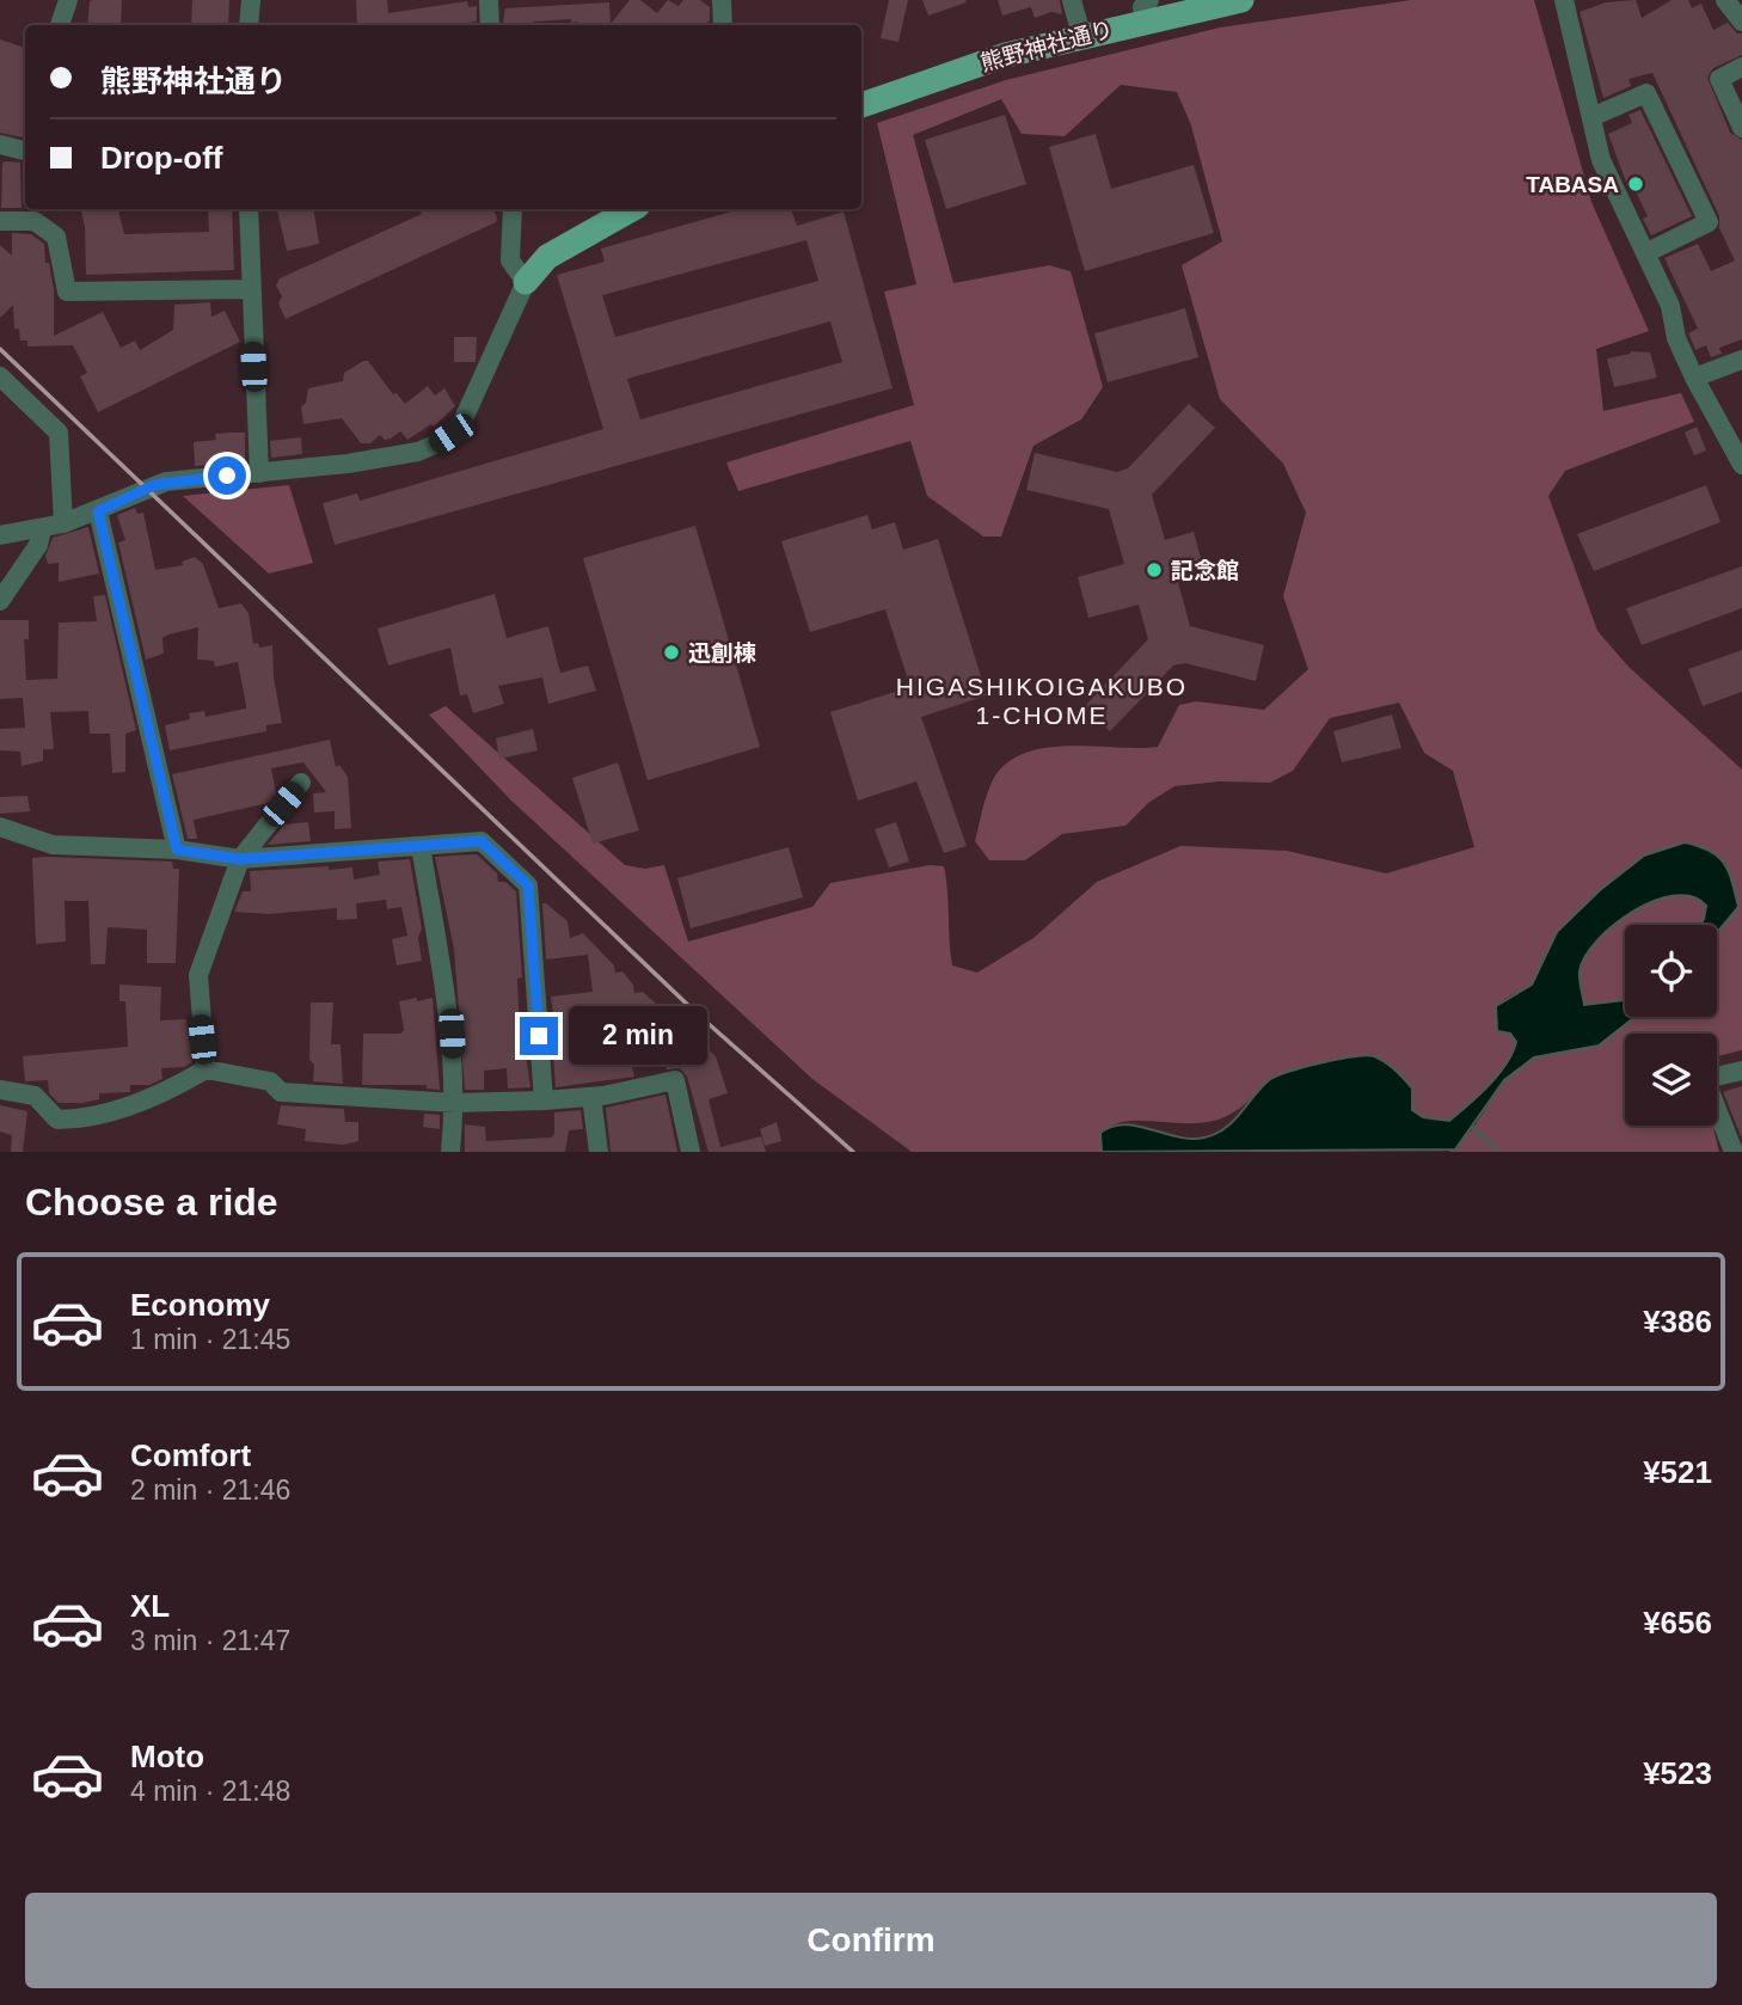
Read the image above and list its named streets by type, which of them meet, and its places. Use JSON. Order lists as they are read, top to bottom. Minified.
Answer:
{"streets":{"main road":["熊野神社通り"]},"districts":["HIGASHIKOIGAKUBO 1-CHOME"],"places":["TABASA","記念館","迅創棟"],"page":{"banner":["熊野神社通り","Drop-off"],"bubble":"2 min","heading":"Choose a ride","list":[{"name":"Economy","note":"1 min · 21:45","value":"¥386"},{"name":"Comfort","note":"2 min · 21:46","value":"¥521"},{"name":"XL","note":"3 min · 21:47","value":"¥656"},{"name":"Moto","note":"4 min · 21:48","value":"¥523"}],"buttons":"Confirm"}}
